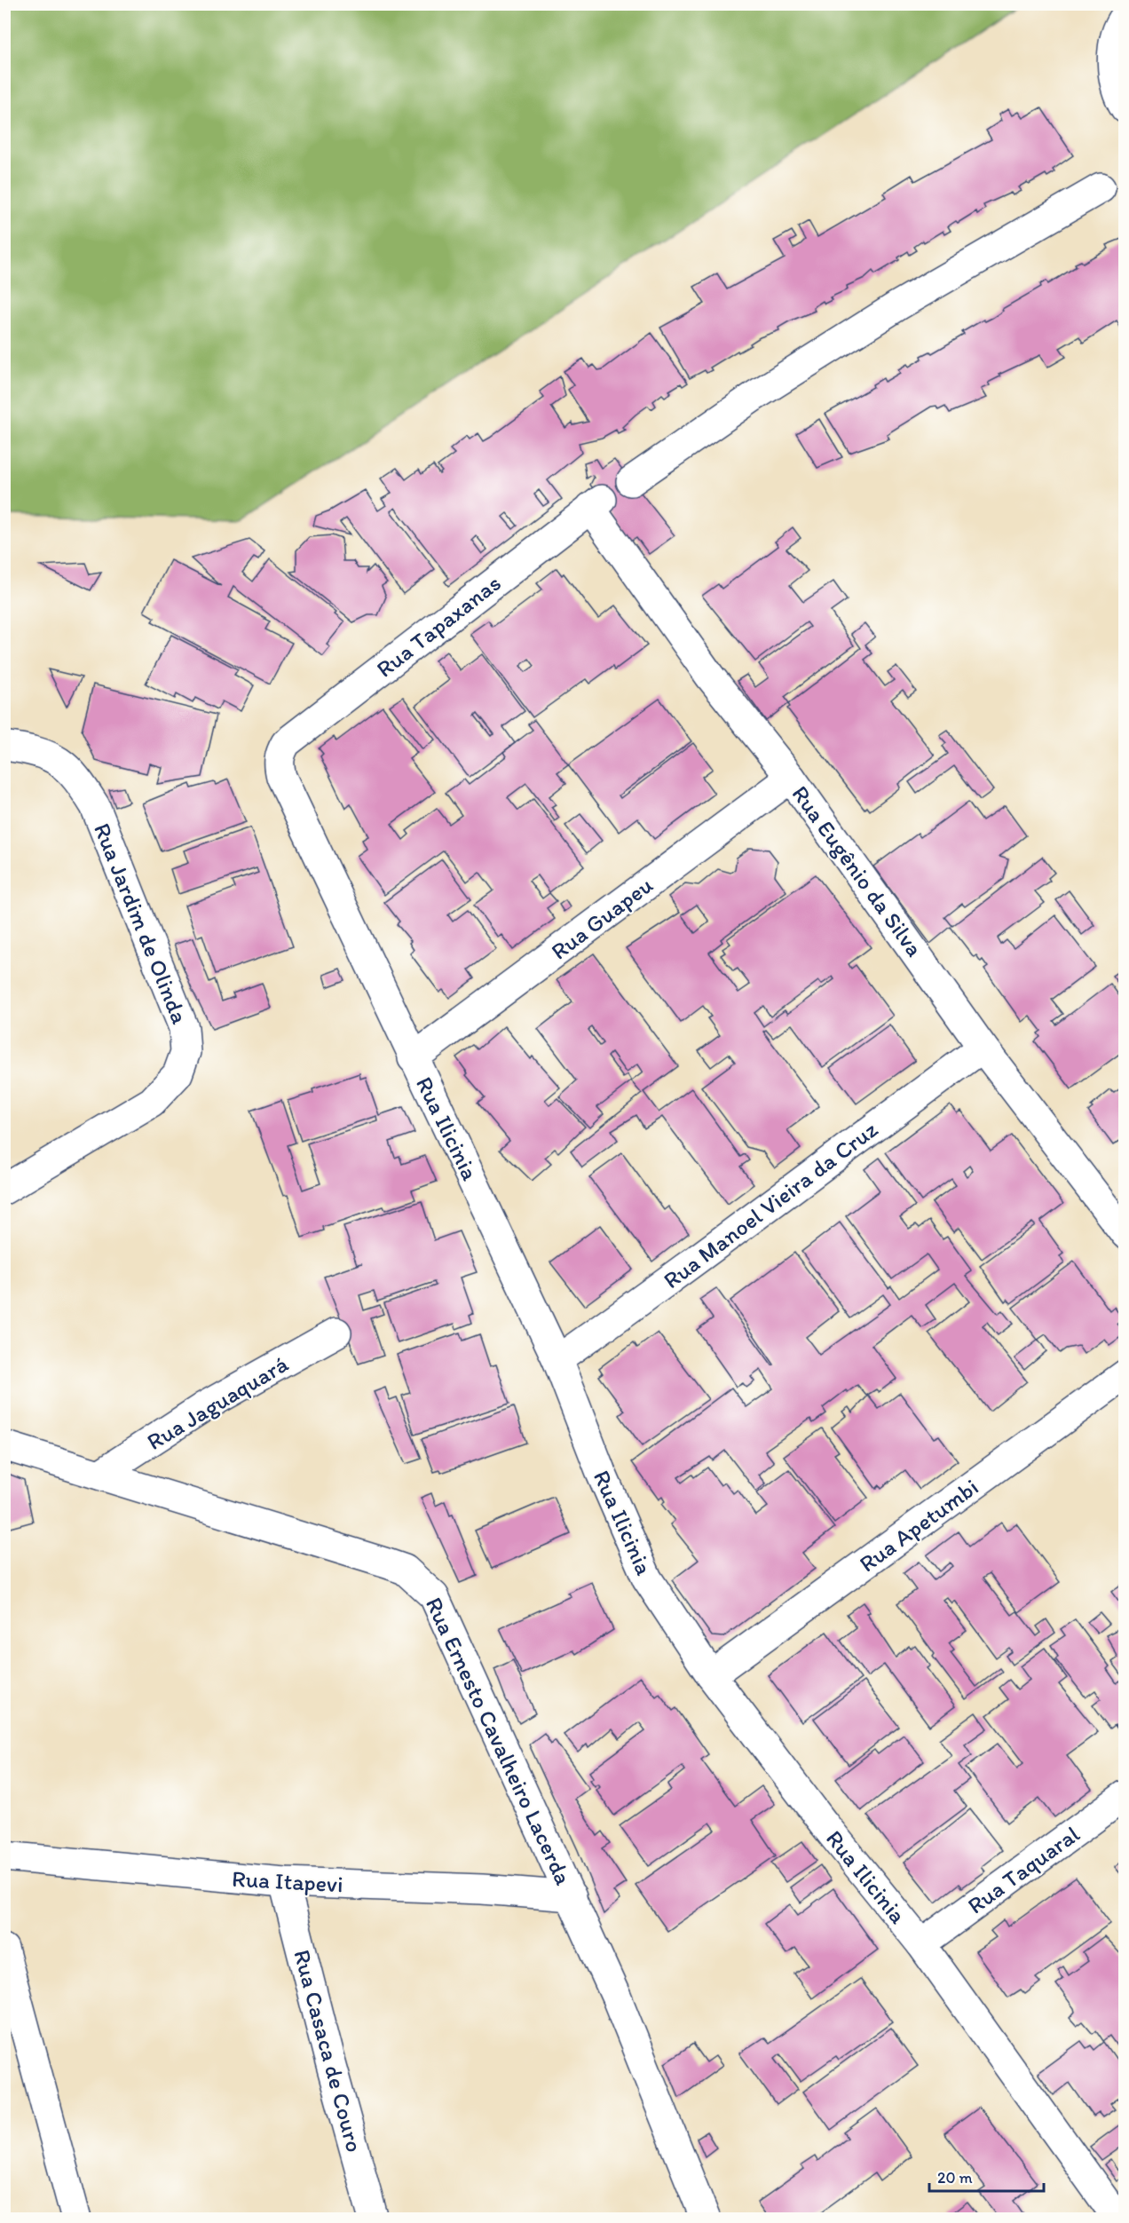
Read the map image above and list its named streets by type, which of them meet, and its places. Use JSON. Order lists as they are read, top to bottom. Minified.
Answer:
{"streets":{"street":["Rua Tapaxanas","Rua Eugênio da Silva","Rua Guapeu","Rua Jardim de Olinda","Rua Ilicinia","Rua Manoel Vieira da Cruz","Rua Jaguaquará","Rua Apetumbi","Rua Ernesto Cavalheiro Lacerda","Rua Taquaral","Rua Itapevi","Rua Casaca de Couro"]},"crossings":[["Rua Tapaxanas","Rua Eugênio da Silva"],["Rua Tapaxanas","Rua Ilicinia"],["Rua Eugênio da Silva","Rua Guapeu"],["Rua Eugênio da Silva","Rua Manoel Vieira da Cruz"],["Rua Guapeu","Rua Ilicinia"],["Rua Ilicinia","Rua Manoel Vieira da Cruz"],["Rua Ilicinia","Rua Apetumbi"],["Rua Ilicinia","Rua Taquaral"],["Rua Jaguaquará","Rua Ernesto Cavalheiro Lacerda"],["Rua Ernesto Cavalheiro Lacerda","Rua Itapevi"],["Rua Itapevi","Rua Casaca de Couro"]],"scale_bar":"20 m"}
